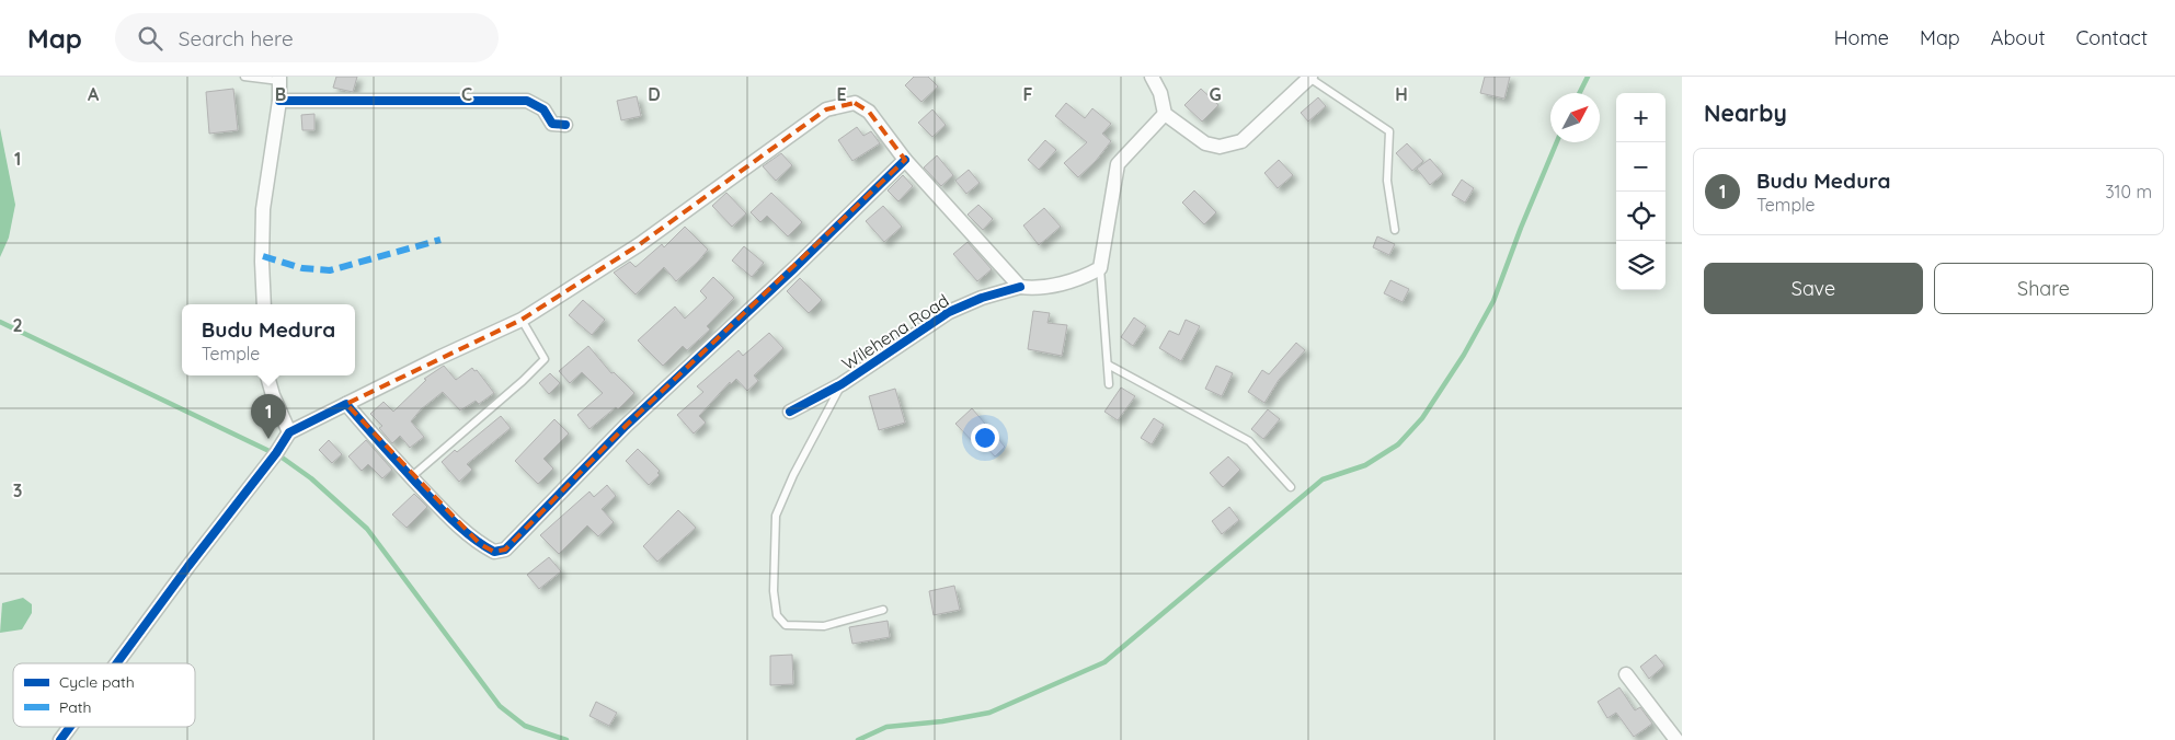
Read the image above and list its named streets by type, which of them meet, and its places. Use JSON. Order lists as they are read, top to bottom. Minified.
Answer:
{"streets":{"street":["Wilehena Road"]},"legend":["Cycle path","Path"],"north":"top right","page":{"header":"Map","search":"Search here","nav":["Home","Map","About","Contact"],"heading":"Nearby","map_buttons":["+","−"],"list":[{"mark":"1","name":"Budu Medura","note":"Temple","value":"310 m"}],"buttons":["Save","Share"],"popup":["Budu Medura","Temple"],"pins":"1"},"grid":{"columns":["A","B","C","D","E","F","G","H"],"rows":["1","2","3"]}}
